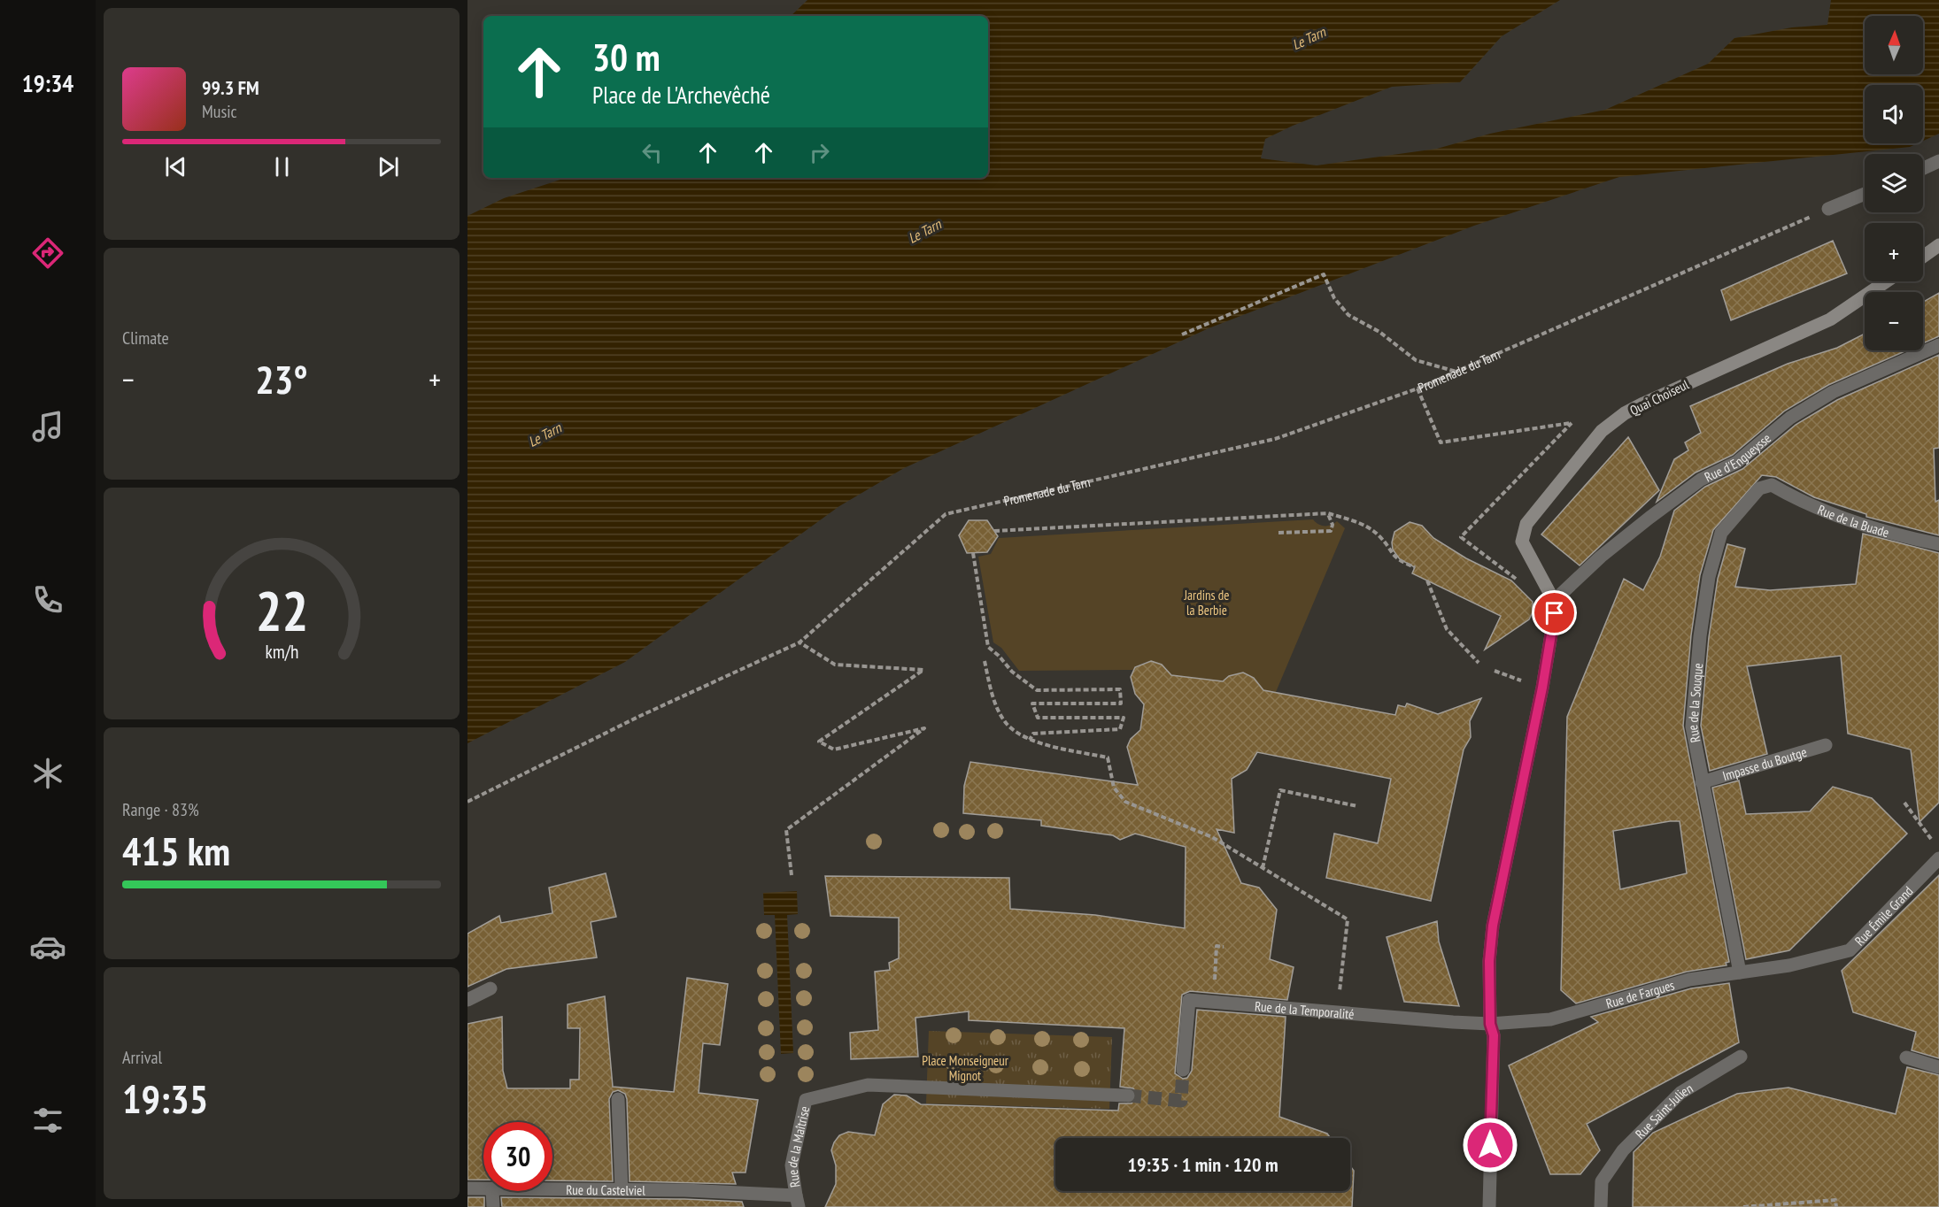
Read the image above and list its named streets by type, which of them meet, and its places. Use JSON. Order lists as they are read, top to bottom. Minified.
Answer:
{"streets":{"street":["Quai Choiseul","Rue d'Engueysse","Rue de la Buade","Rue de la Souque","Impasse du Boutge","Rue Émile Grand","Rue de Fargues","Rue de la Temporalité","Rue Saint-Julien","Rue de la Maîtrise","Rue du Castelviel"],"path":["Promenade du Tarn"]},"crossings":[["Quai Choiseul","Rue d'Engueysse"],["Rue de la Buade","Rue de la Souque"],["Rue de la Souque","Impasse du Boutge"],["Rue de la Souque","Rue de Fargues"],["Rue Émile Grand","Rue de Fargues"],["Rue de Fargues","Rue de la Temporalité"],["Rue de la Maîtrise","Rue du Castelviel"]],"water":["Le Tarn"],"parks":["Jardins de la Berbie","Place Monseigneur Mignot"],"north":"top","page":{"tabs":"19:34","map_buttons":["+","−"],"turn":["30 m","Place de L'Archevêché"],"song":["99.3 FM","Music"],"tile":["Climate",["Range · 83%","415 km"],["Arrival","19:35"]],"heat":["−","23°","+"],"limit":"30","trip":"19:35 · 1 min · 120 m","gauge":["22","km/h"]}}
